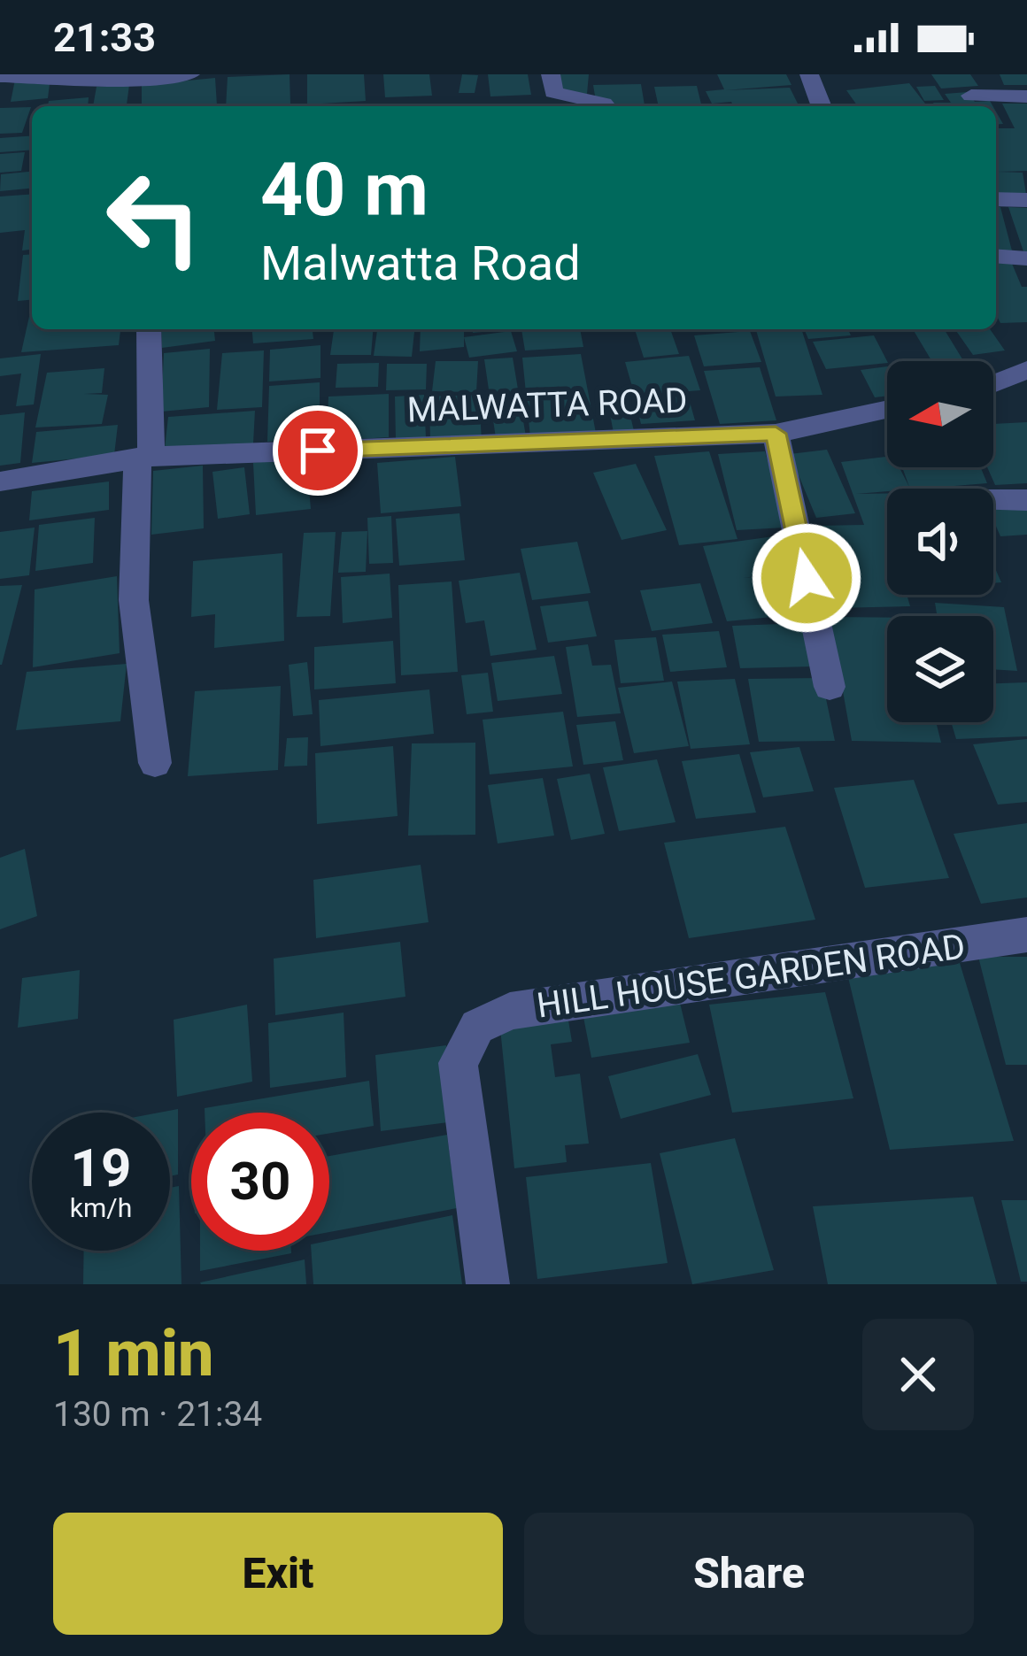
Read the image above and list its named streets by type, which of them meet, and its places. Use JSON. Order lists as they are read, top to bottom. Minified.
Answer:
{"streets":{"street":["MALWATTA ROAD","HILL HOUSE GARDEN ROAD"]},"north":"left","page":{"status":"21:33","turn":["40 m","Malwatta Road"],"speed":"19 km/h","limit":"30","heading":["1 min","130 m · 21:34"],"buttons":["Exit","Share"]}}
